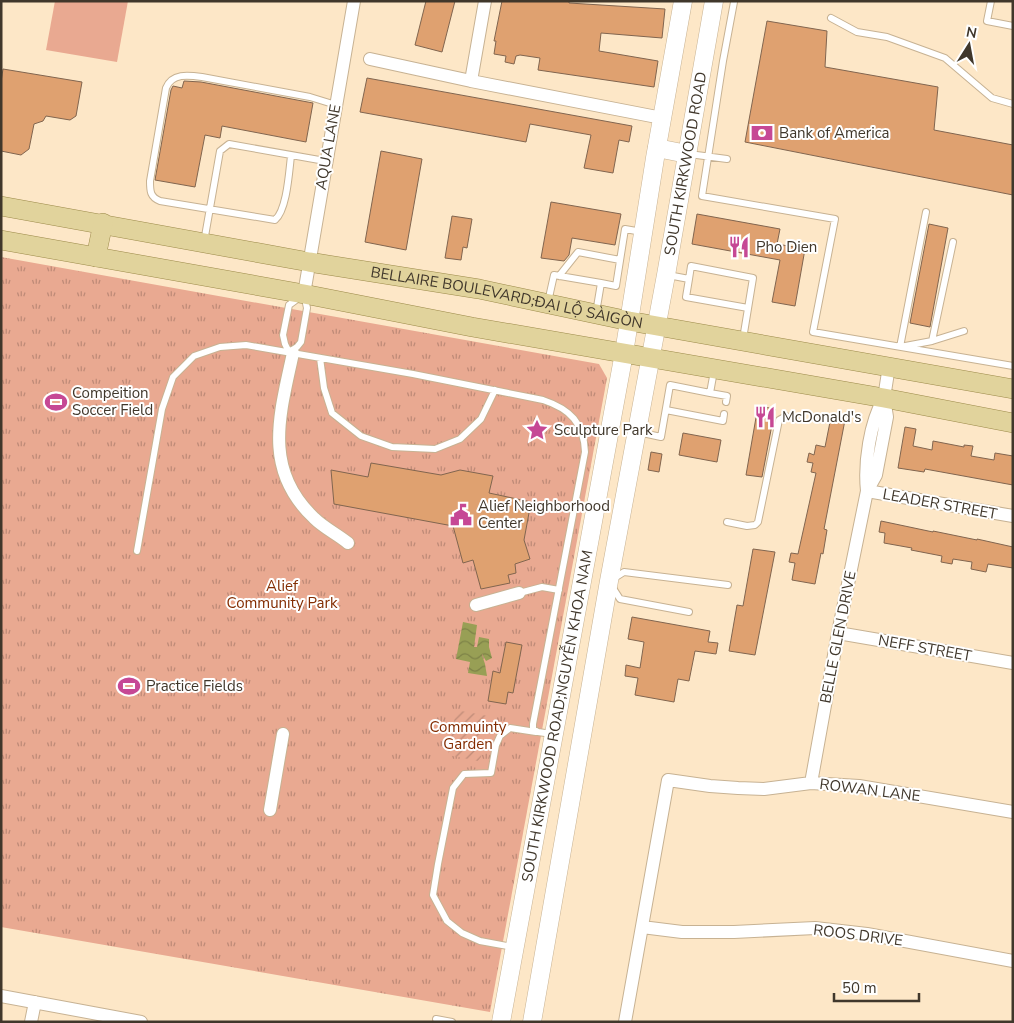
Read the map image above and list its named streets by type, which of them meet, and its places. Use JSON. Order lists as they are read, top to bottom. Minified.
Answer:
{"streets":{"main road":["SOUTH KIRKWOOD ROAD","BELLAIRE BOULEVARD;ĐẠI LỘ SÀIGÒN","SOUTH KIRKWOOD ROAD;NGUYỄN KHOA NAM"],"street":["AQUA LANE","LEADER STREET","BELLE GLEN DRIVE","NEFF STREET","ROWAN LANE","ROOS DRIVE"]},"crossings":[["AQUA LANE","BELLAIRE BOULEVARD;ĐẠI LỘ SÀIGÒN"],["SOUTH KIRKWOOD ROAD","BELLAIRE BOULEVARD;ĐẠI LỘ SÀIGÒN"],["SOUTH KIRKWOOD ROAD","SOUTH KIRKWOOD ROAD;NGUYỄN KHOA NAM"],["BELLAIRE BOULEVARD;ĐẠI LỘ SÀIGÒN","BELLE GLEN DRIVE"],["BELLAIRE BOULEVARD;ĐẠI LỘ SÀIGÒN","SOUTH KIRKWOOD ROAD;NGUYỄN KHOA NAM"],["LEADER STREET","BELLE GLEN DRIVE"],["BELLE GLEN DRIVE","NEFF STREET"],["BELLE GLEN DRIVE","ROWAN LANE"],["ROWAN LANE","ROOS DRIVE"]],"parks":["Alief Community Park","Commuinty Garden"],"places":{"bank":["Bank of America"],"restaurant":["Pho Dien","McDonald's"],"sports":["Compeition Soccer Field","Practice Fields"],"place":["Sculpture Park"],"public building":["Alief Neighborhood Center"]},"scale_bar":"50 m","north":"top"}
